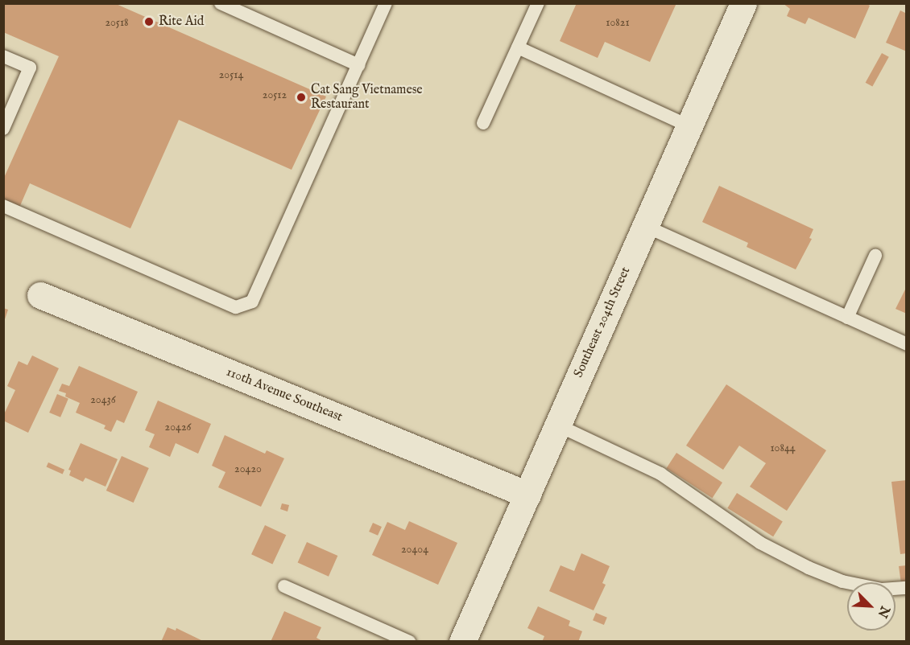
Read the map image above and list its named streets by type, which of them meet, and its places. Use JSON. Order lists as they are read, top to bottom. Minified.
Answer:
{"streets":{"street":["Southeast 204th Street","110th Avenue Southeast"]},"crossings":[["Southeast 204th Street","110th Avenue Southeast"]],"places":["Rite Aid","Cat Sang Vietnamese Restaurant"],"house_numbers":["20518","10821","20514","20512","20436","20426","10844","20420","20404"],"north":"bottom right"}
